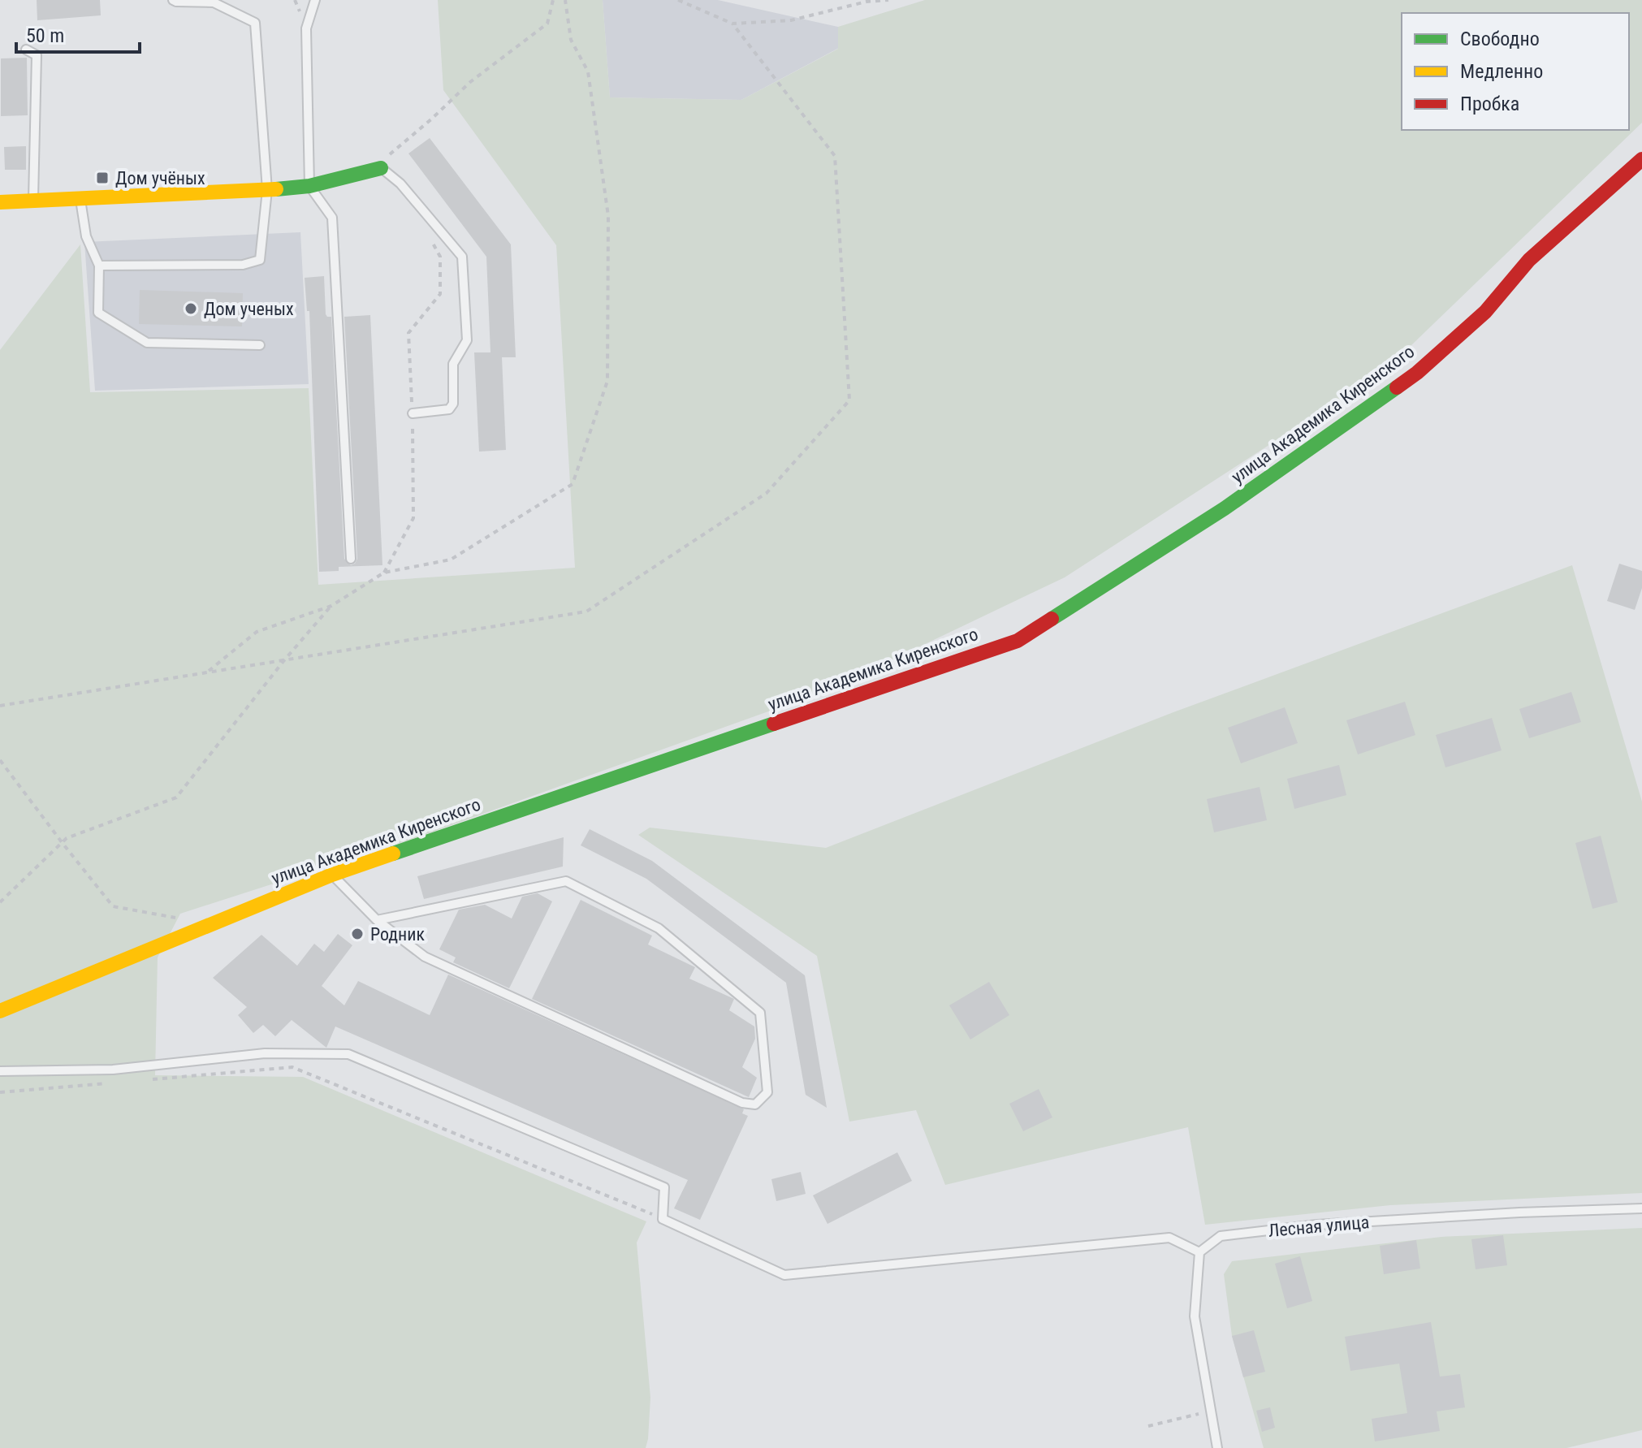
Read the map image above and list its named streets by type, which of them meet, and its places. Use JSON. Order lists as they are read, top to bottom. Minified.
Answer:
{"streets":{"main road":["улица Академика Киренского"],"lane":["Лесная улица"]},"places":{"transit":["Дом учёных"],"other":["Дом ученых","Родник"]},"legend":["Свободно","Медленно","Пробка"],"scale_bar":"50 m"}
